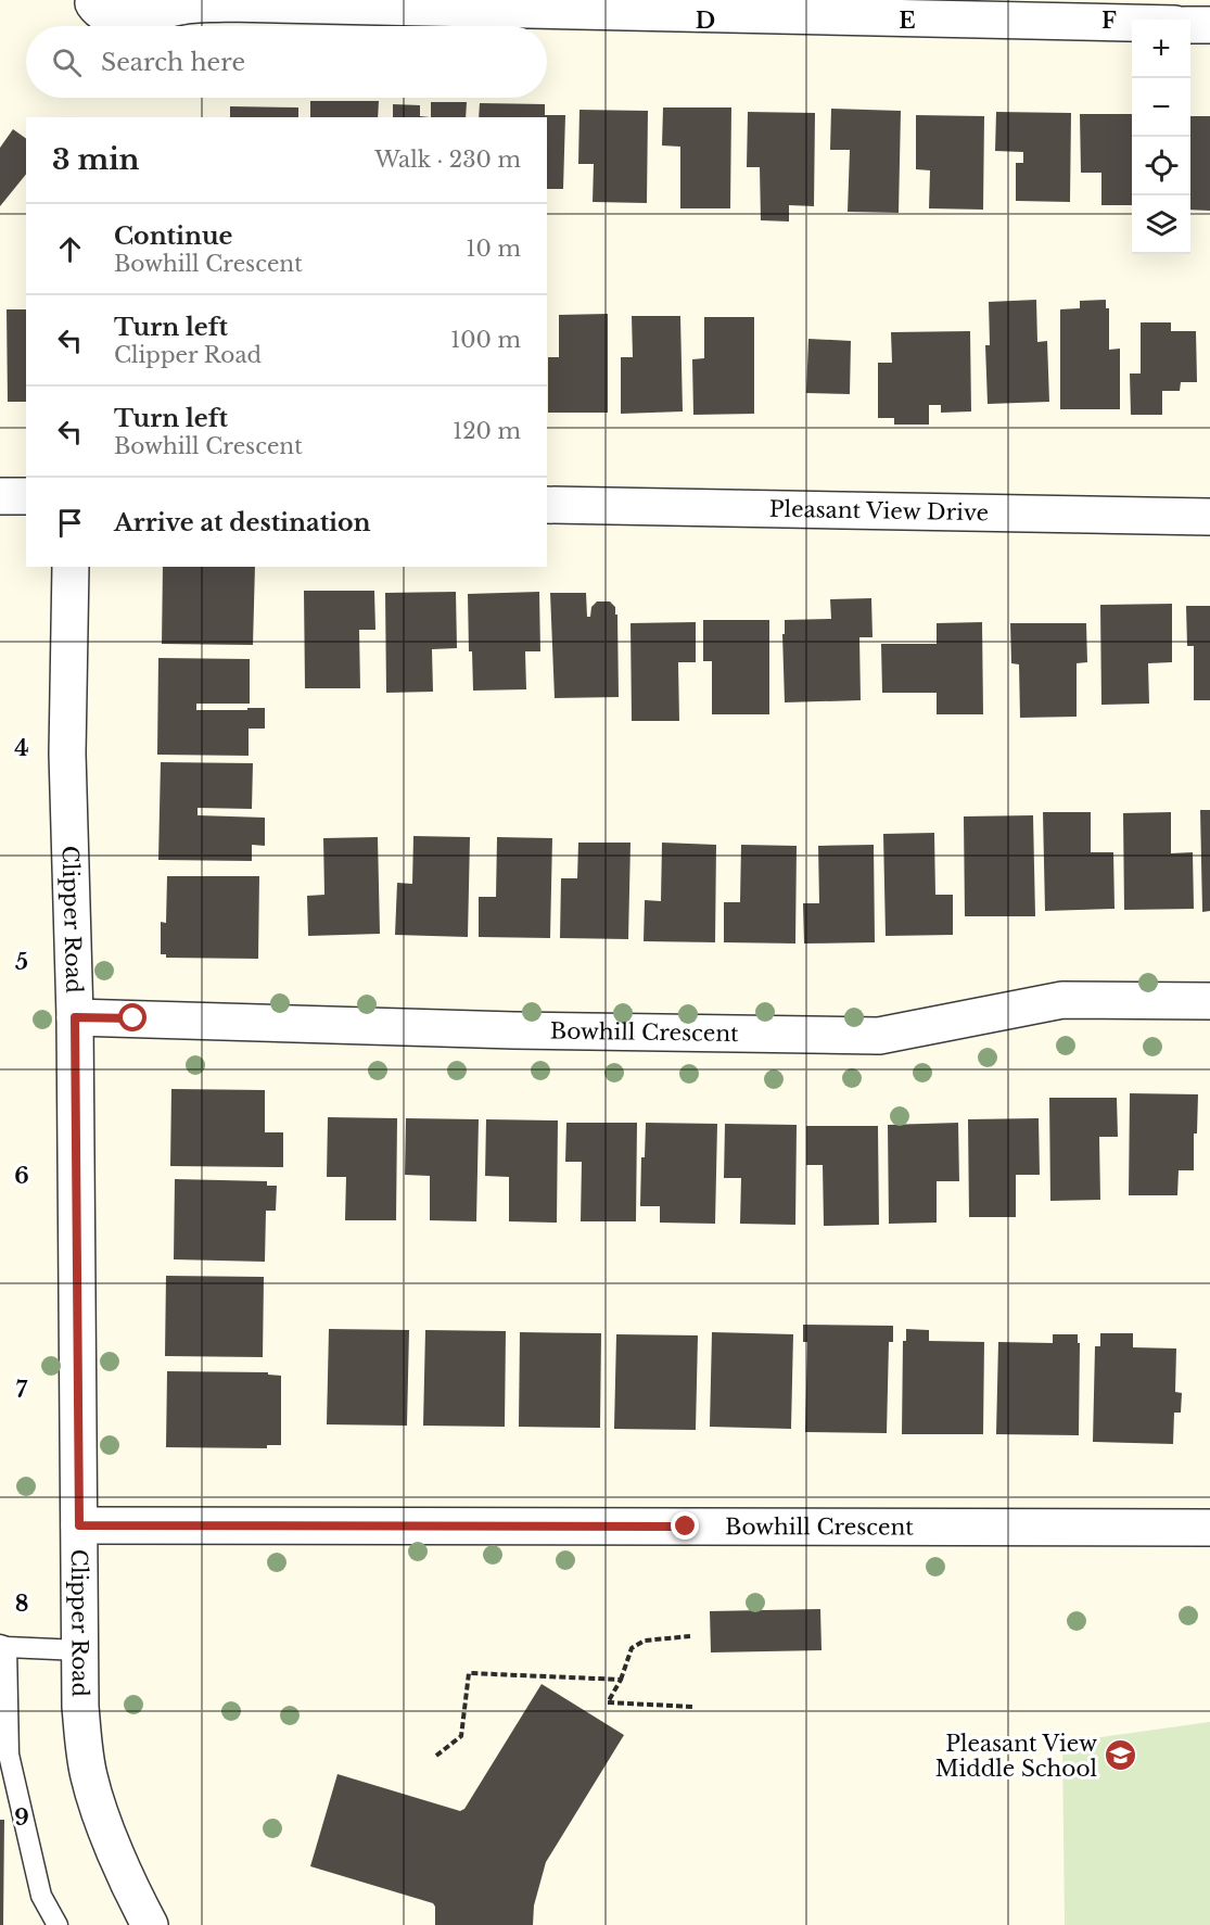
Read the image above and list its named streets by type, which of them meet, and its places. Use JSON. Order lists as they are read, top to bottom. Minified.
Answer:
{"streets":{"street":["Pleasant View Drive","Clipper Road","Bowhill Crescent"]},"crossings":[["Clipper Road","Bowhill Crescent"]],"places":{"school or university":["Pleasant View Middle School"]},"page":{"map_buttons":["+","−"],"search":"Search here","heading":["3 min","Walk · 230 m"],"list":[["Continue","Bowhill Crescent","10 m"],["Turn left","Clipper Road","100 m"],["Turn left","Bowhill Crescent","120 m"],"Arrive at destination"]},"grid":{"columns":["D","E","F"],"rows":["4","5","6","7","8","9"]}}
